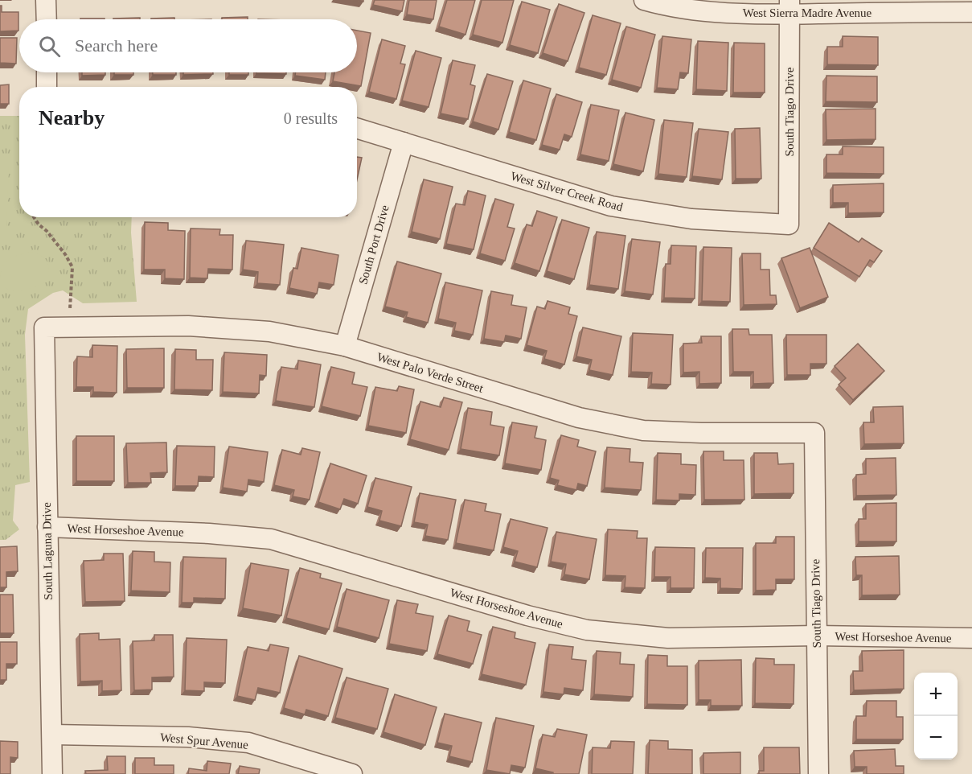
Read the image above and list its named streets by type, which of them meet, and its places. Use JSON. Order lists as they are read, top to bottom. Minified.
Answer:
{"streets":{"street":["West Sierra Madre Avenue","South Tiago Drive","West Silver Creek Road","South Port Drive","West Palo Verde Street","West Horseshoe Avenue","South Laguna Drive","West Spur Avenue"]},"crossings":[["West Sierra Madre Avenue","South Tiago Drive"],["South Tiago Drive","West Silver Creek Road"],["South Tiago Drive","West Palo Verde Street"],["South Tiago Drive","West Horseshoe Avenue"],["West Silver Creek Road","South Port Drive"],["South Port Drive","West Palo Verde Street"],["West Palo Verde Street","South Laguna Drive"],["West Horseshoe Avenue","South Laguna Drive"],["South Laguna Drive","West Spur Avenue"]],"page":{"search":"Search here","heading":["Nearby","0 results"],"map_buttons":["+","−"]}}
